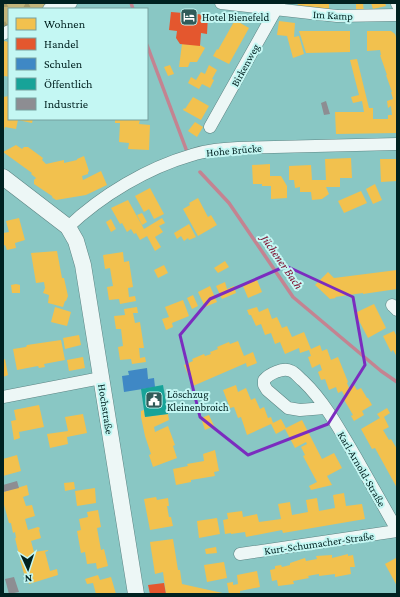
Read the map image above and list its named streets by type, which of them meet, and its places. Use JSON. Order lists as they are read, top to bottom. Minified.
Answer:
{"streets":{"street":["Im Kamp","Birkenweg","Hohe Brücke","Hochstraße","Karl-Arnold-Straße","Kurt-Schumacher-Straße"]},"crossings":[["Im Kamp","Birkenweg"],["Hohe Brücke","Hochstraße"],["Karl-Arnold-Straße","Kurt-Schumacher-Straße"]],"water":["Jüchener Bach"],"places":{"hotel":["Hotel Bienefeld"],"public building":["Löschzug Kleinenbroich"]},"legend":["Wohnen","Handel","Schulen","Öffentlich","Industrie"],"north":"bottom"}
